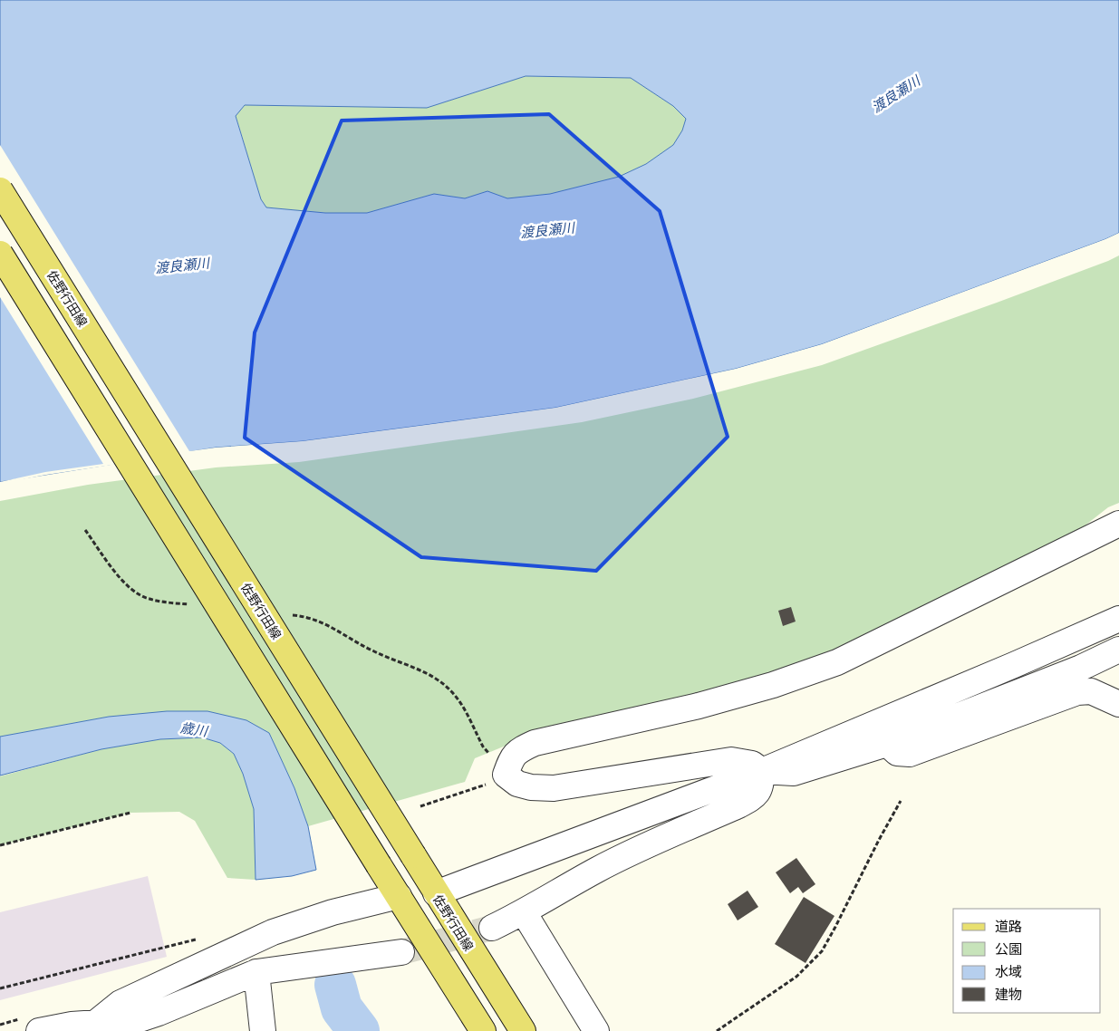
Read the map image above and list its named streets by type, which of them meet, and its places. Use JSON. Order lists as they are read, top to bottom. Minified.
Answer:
{"streets":{"main road":["佐野行田線"]},"water":["渡良瀬川","歳川"],"legend":["道路","公園","水域","建物"]}
